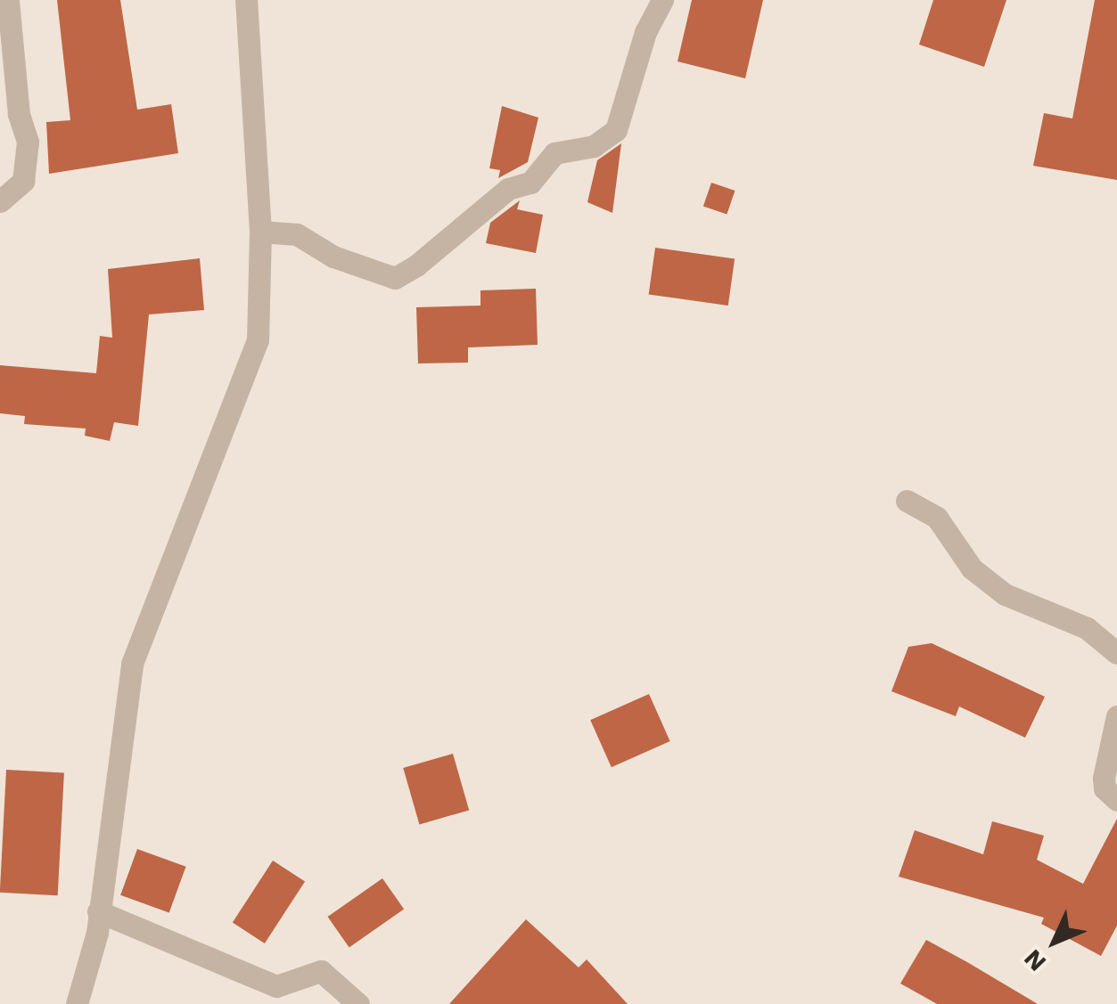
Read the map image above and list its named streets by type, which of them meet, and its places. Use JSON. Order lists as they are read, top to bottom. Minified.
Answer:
{"north":"bottom left"}
